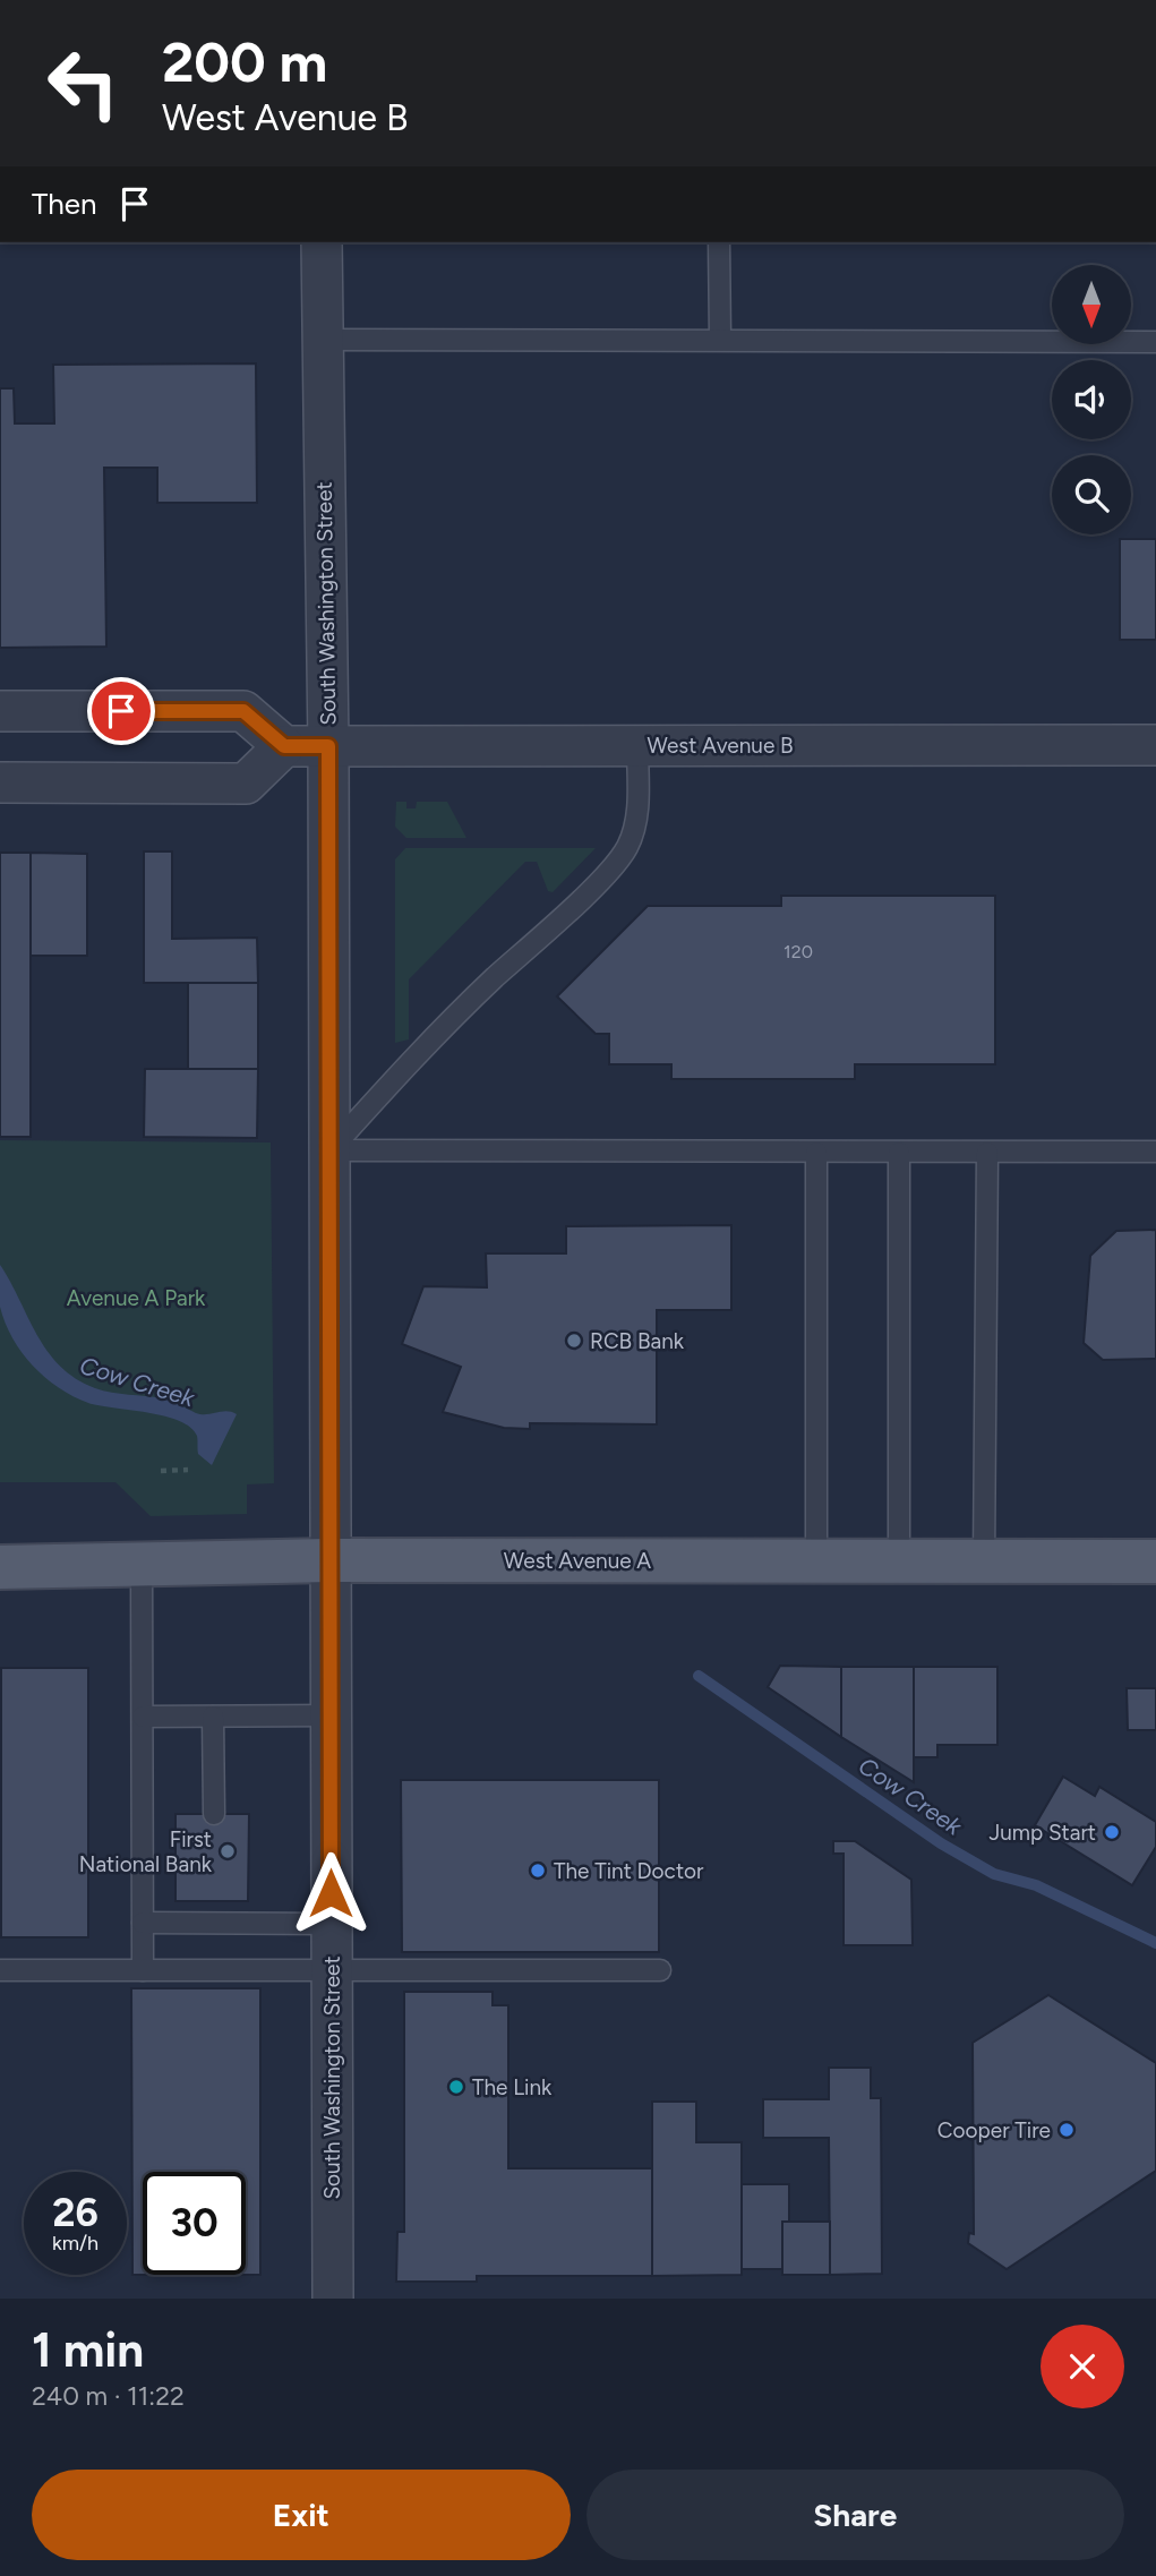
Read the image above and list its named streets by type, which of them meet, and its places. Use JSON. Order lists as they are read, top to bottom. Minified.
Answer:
{"streets":{"main road":["West Avenue A"],"street":["South Washington Street","West Avenue B"]},"crossings":[["South Washington Street","West Avenue B"],["South Washington Street","West Avenue A"]],"water":["Cow Creek"],"parks":["Avenue A Park"],"places":["RCB Bank","Jump Start","First National Bank","The Tint Doctor","The Link","Cooper Tire"],"house_numbers":["120"],"north":"bottom","page":{"turn":["200 m","West Avenue B"],"then":"Then","speed":"26 km/h","limit":"30","heading":["1 min","240 m · 11:22"],"buttons":["Exit","Share"]}}
